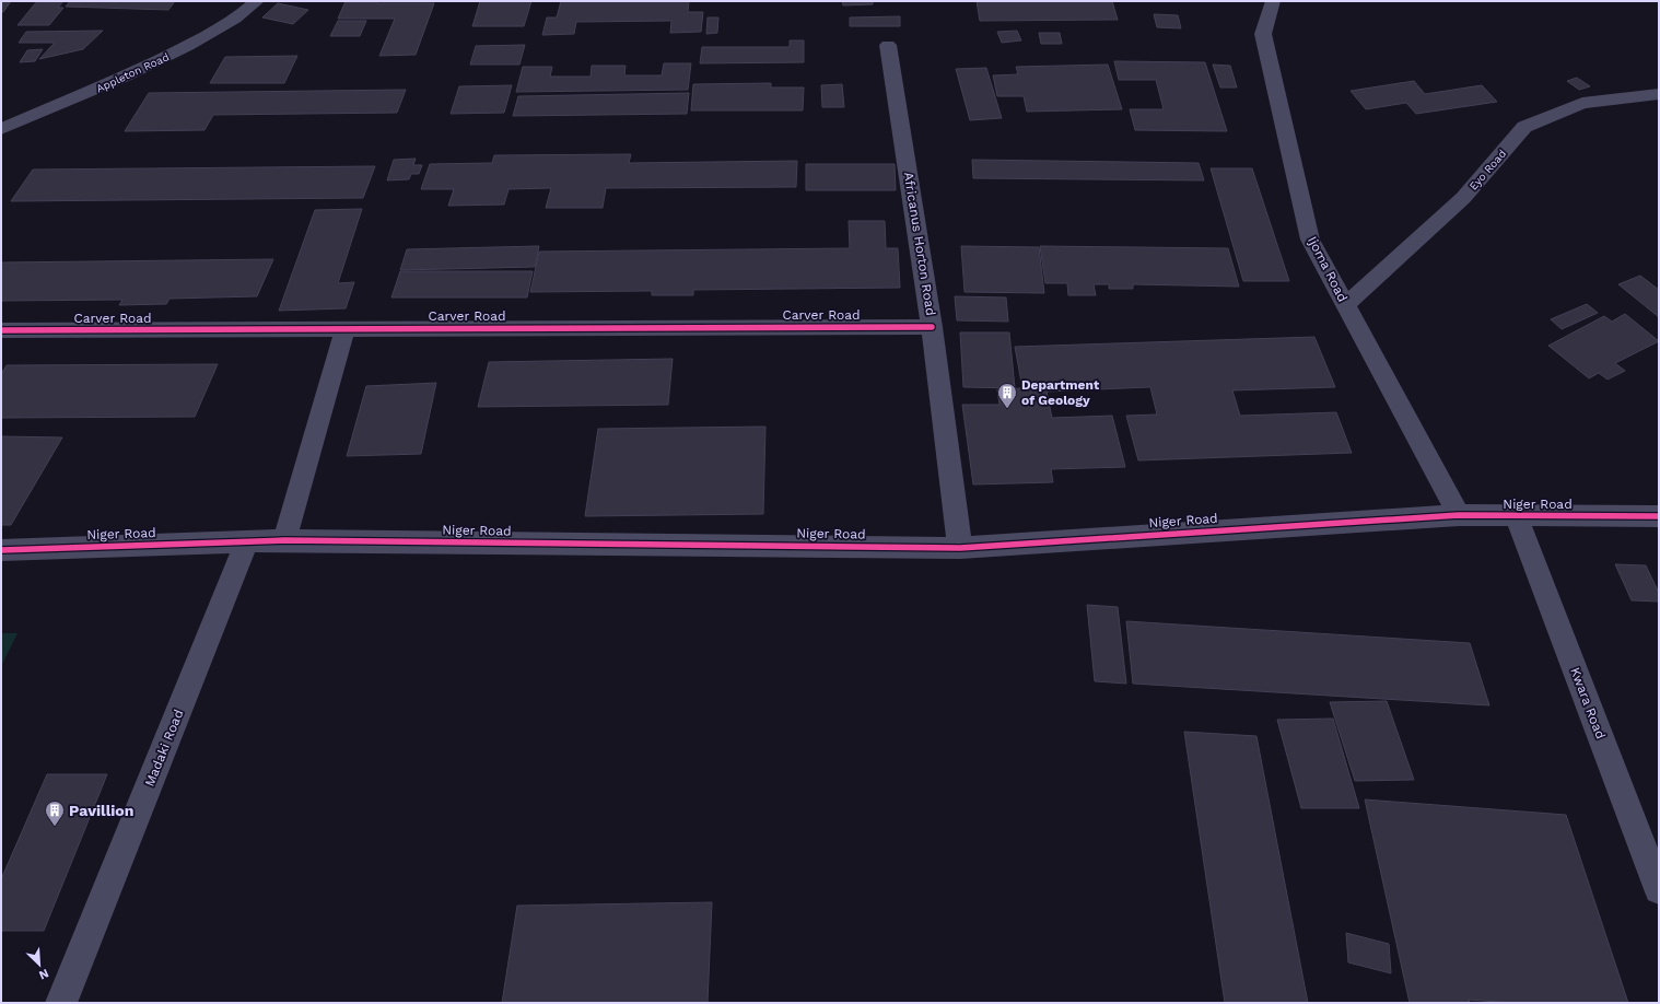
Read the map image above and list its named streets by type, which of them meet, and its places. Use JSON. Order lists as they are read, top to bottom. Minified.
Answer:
{"streets":{"street":["Appleton Road","Eyo Road","Africanus Horton Road","Ijoma Road","Carver Road","Niger Road","Kwara Road","Madaki Road"]},"crossings":[["Eyo Road","Ijoma Road"],["Africanus Horton Road","Carver Road"],["Africanus Horton Road","Niger Road"],["Ijoma Road","Niger Road"],["Niger Road","Kwara Road"],["Niger Road","Madaki Road"]],"places":{"building":["Department of Geology","Pavillion"]},"north":"bottom right"}
